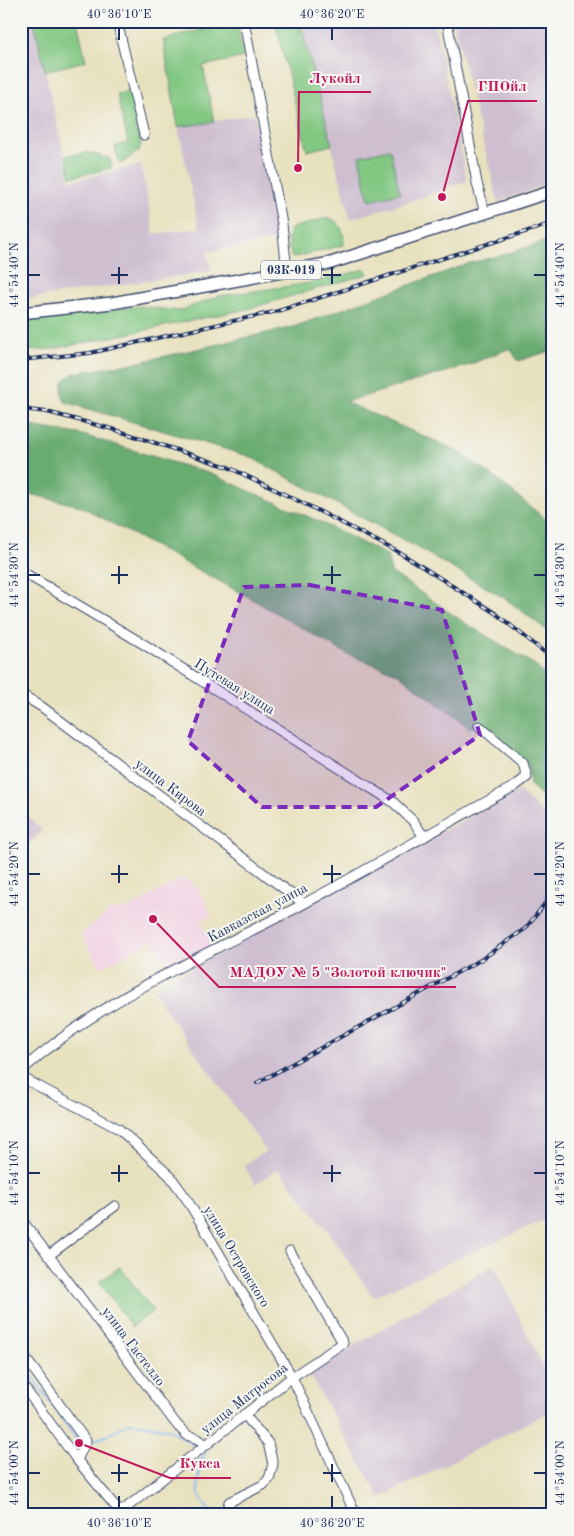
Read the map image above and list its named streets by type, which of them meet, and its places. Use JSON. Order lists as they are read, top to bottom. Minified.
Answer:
{"streets":{"main road":["03К-019"],"street":["Путевая улица","улица Кирова","Кавказская улица","улица Островского","улица Гастелло","улица Матросова"]},"crossings":[["Путевая улица","Кавказская улица"],["улица Кирова","Кавказская улица"],["улица Островского","улица Матросова"],["улица Гастелло","улица Матросова"]],"places":["Лукойл","ГПОйл","МАДОУ № 5 \"Золотой ключик\"","Кукса"],"coordinates":["40°36'10\"E","40°36'20\"E","44°54'40\"N","44°54'30\"N","44°54'20\"N","44°54'10\"N","44°54'00\"N"]}
